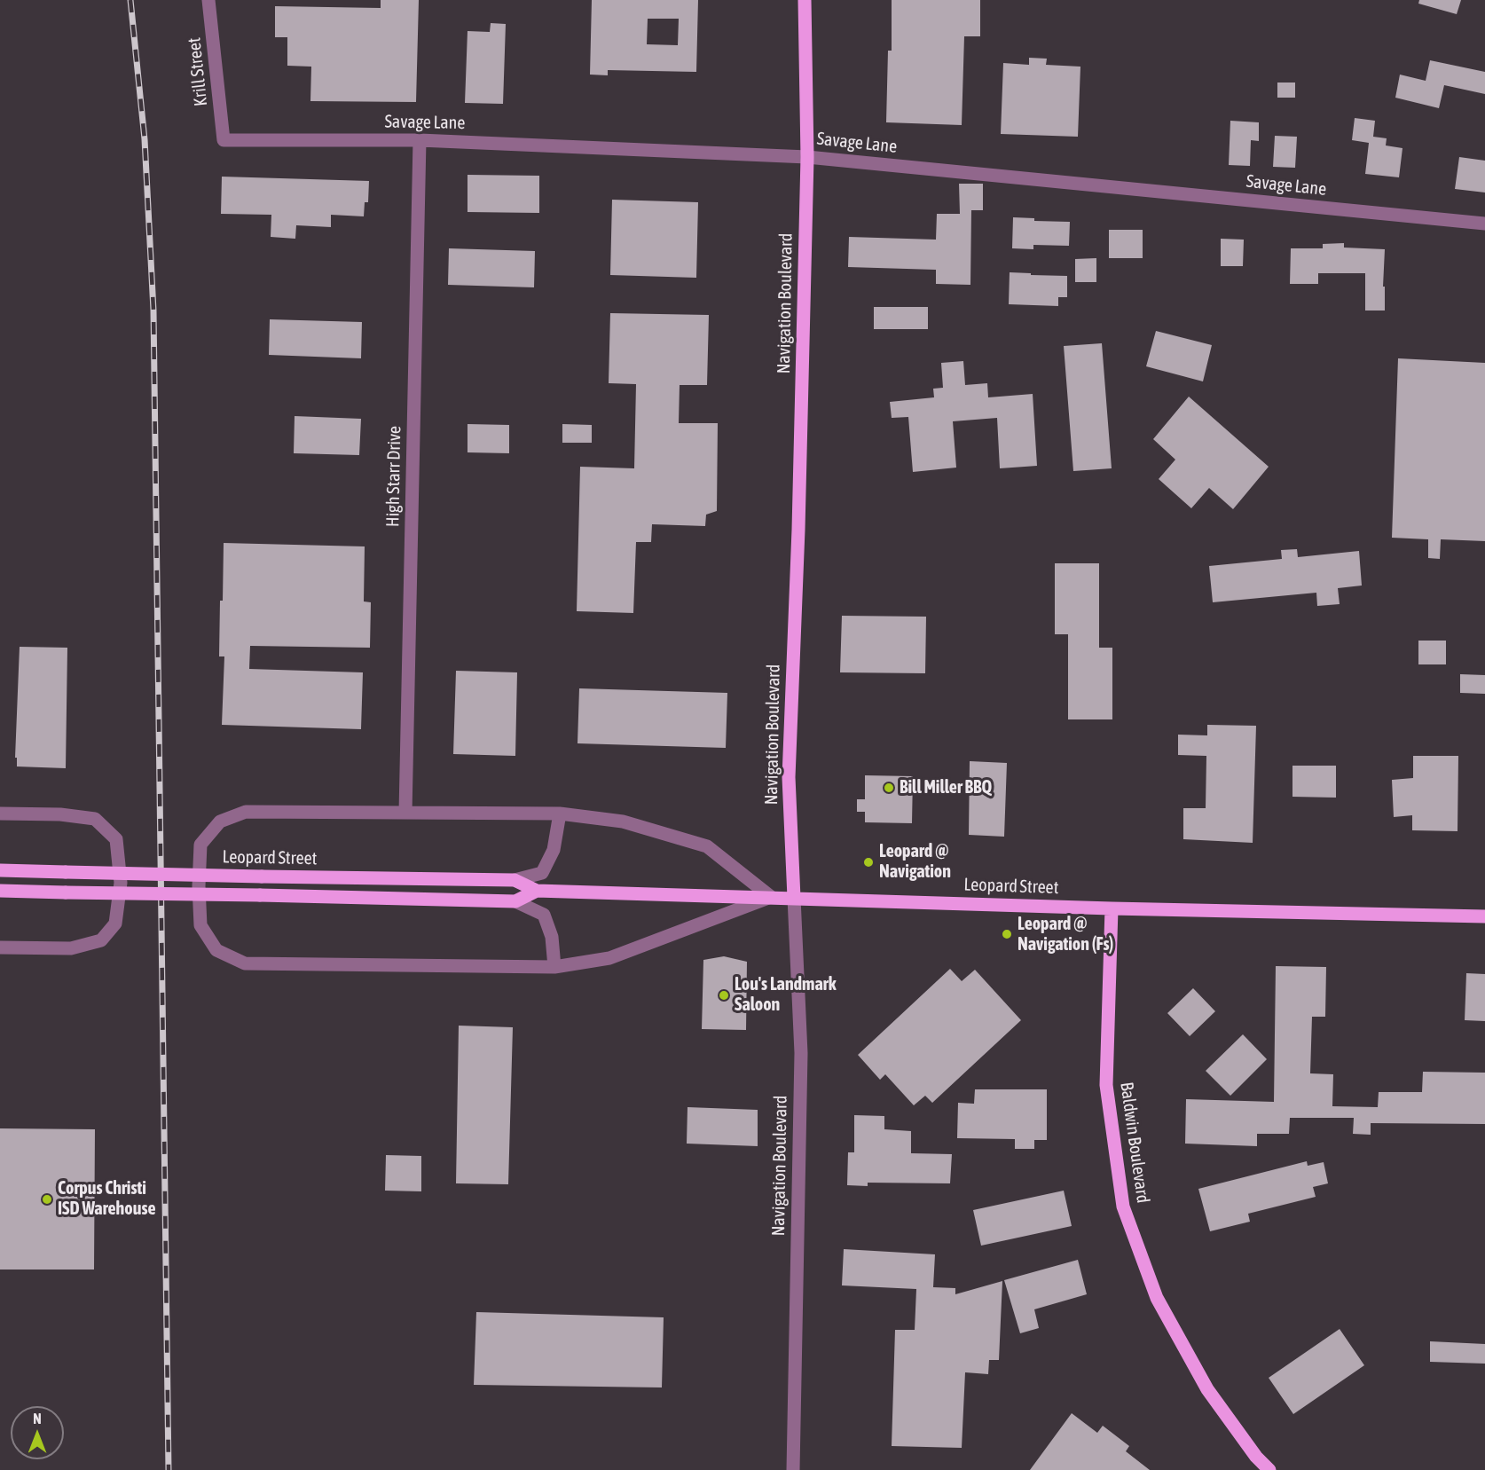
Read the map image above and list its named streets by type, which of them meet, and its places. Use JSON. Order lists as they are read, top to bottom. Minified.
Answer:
{"streets":{"main road":["Navigation Boulevard","Leopard Street","Baldwin Boulevard"],"street":["Krill Street","Savage Lane","High Starr Drive"]},"crossings":[["Krill Street","Savage Lane"],["Savage Lane","Navigation Boulevard"],["Savage Lane","High Starr Drive"],["Navigation Boulevard","Leopard Street"],["Leopard Street","Baldwin Boulevard"]],"places":["Bill Miller BBQ","Leopard @ Navigation","Leopard @ Navigation (Fs)","Lou's Landmark Saloon","Corpus Christi ISD Warehouse"],"north":"top"}
